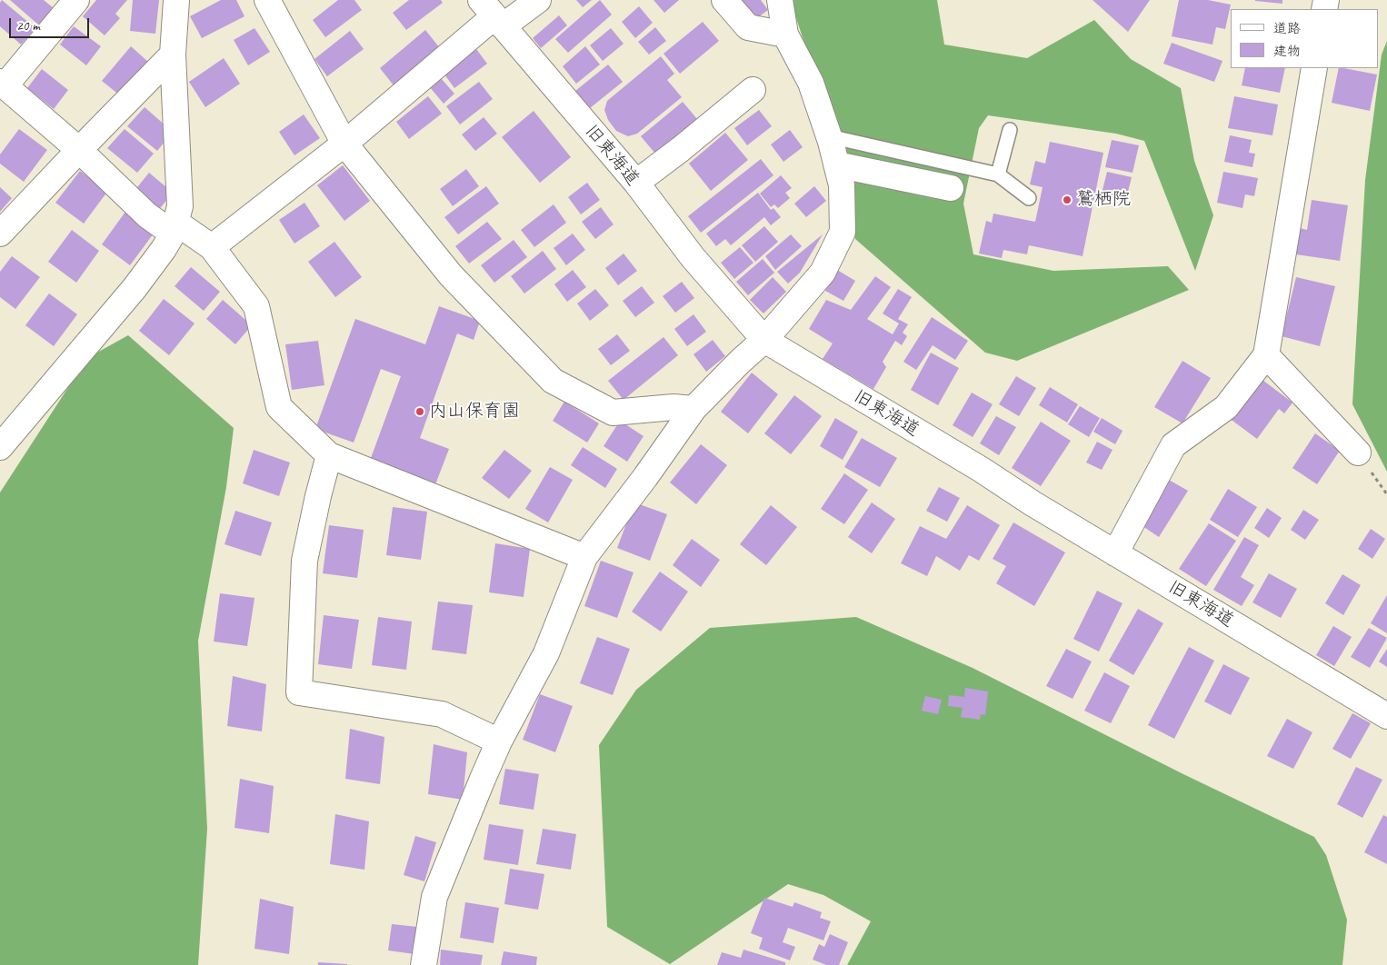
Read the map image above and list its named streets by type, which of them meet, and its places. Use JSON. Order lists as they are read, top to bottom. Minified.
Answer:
{"streets":{"street":["旧東海道"]},"places":["鷲栖院","内山保育園"],"legend":["道路","建物"],"scale_bar":"20 m"}
